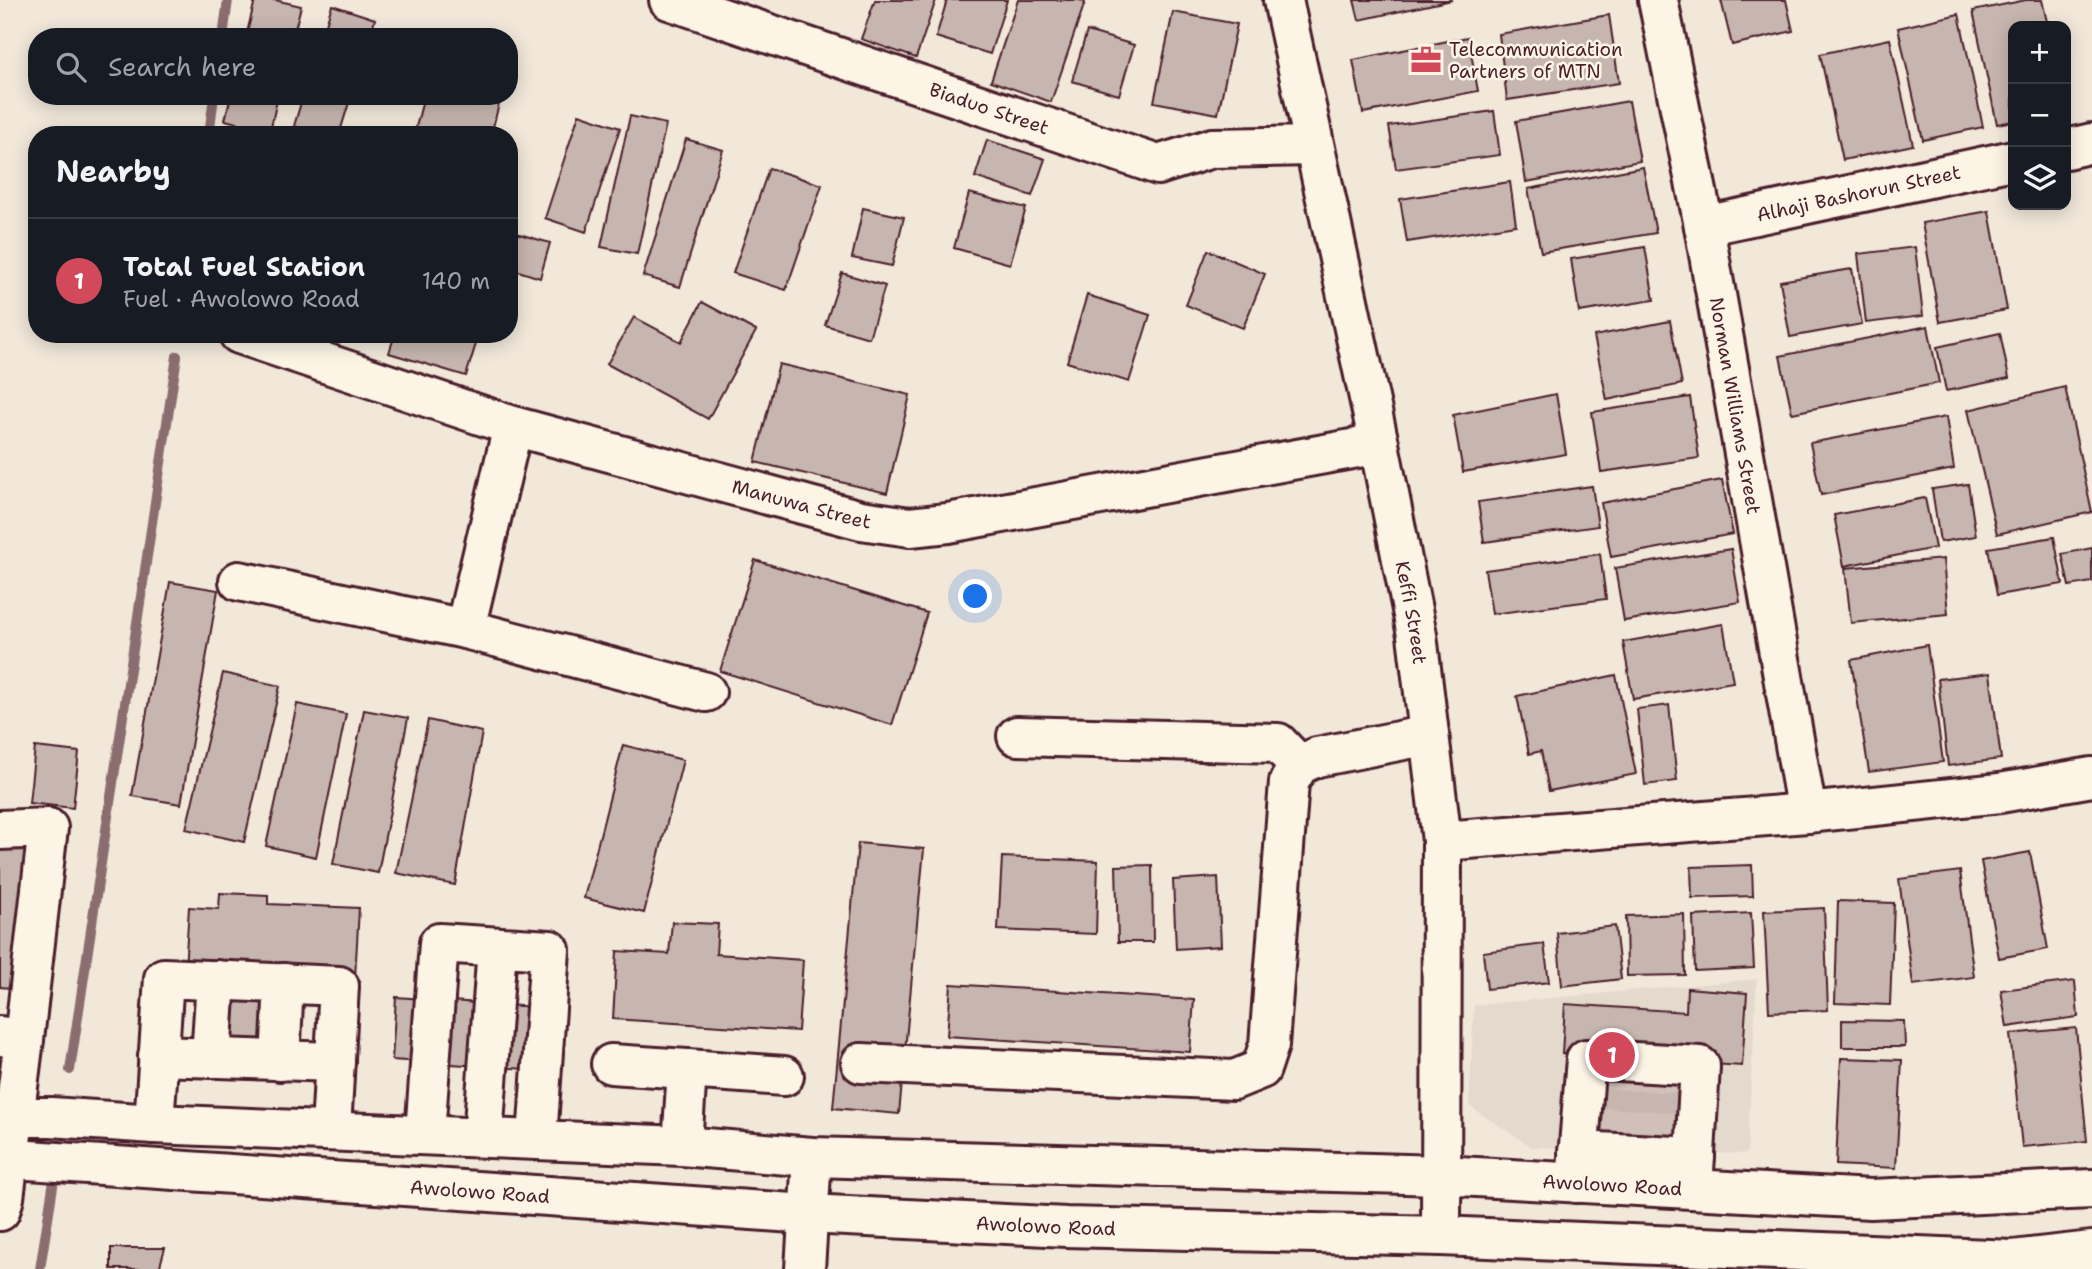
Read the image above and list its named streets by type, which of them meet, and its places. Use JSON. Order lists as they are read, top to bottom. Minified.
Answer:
{"streets":{"main road":["Biaduo Street","Alhaji Bashorun Street","Norman Williams Street","Manuwa Street","Keffi Street","Awolowo Road"]},"crossings":[["Biaduo Street","Keffi Street"],["Alhaji Bashorun Street","Norman Williams Street"],["Manuwa Street","Keffi Street"],["Keffi Street","Awolowo Road"]],"places":{"office":["Telecommunication Partners of MTN"]},"page":{"map_buttons":["+","−"],"search":"Search here","heading":"Nearby","list":[{"mark":"1","name":"Total Fuel Station","note":"Fuel · Awolowo Road","value":"140 m"}],"pins":"1"}}
